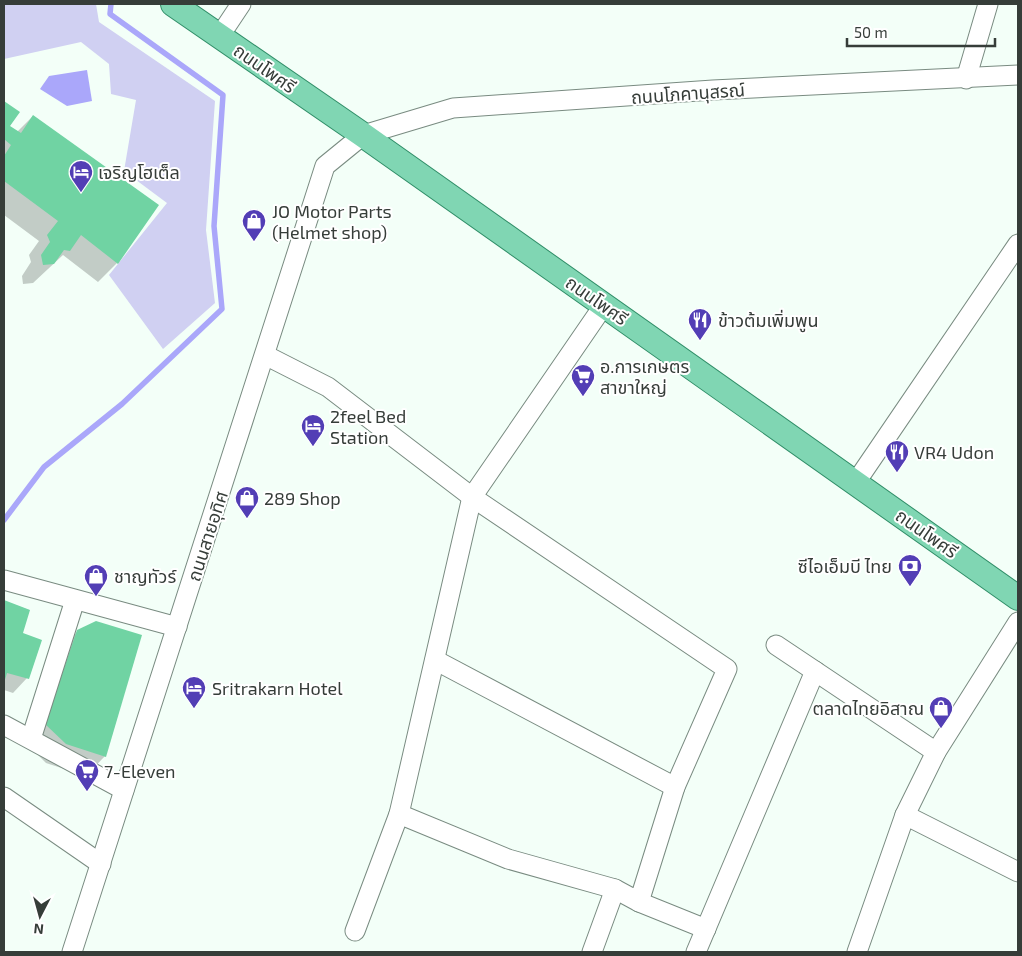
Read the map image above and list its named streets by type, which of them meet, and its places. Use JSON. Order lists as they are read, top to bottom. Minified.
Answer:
{"streets":{"main road":["ถนนโพศรี"],"street":["ถนนโภคานุสรณ์","ถนนสายอุทิศ"]},"crossings":[["ถนนโพศรี","ถนนโภคานุสรณ์"],["ถนนโพศรี","ถนนสายอุทิศ"],["ถนนโภคานุสรณ์","ถนนสายอุทิศ"]],"places":{"hotel":["เจริญโฮเต็ล","2feel Bed Station","Sritrakarn Hotel"],"shop":["JO Motor Parts (Helmet shop)","289 Shop","ชาญทัวร์","ตลาดไทยอิสาณ"],"restaurant":["ข้าวต้มเพิ่มพูน","VR4 Udon"],"supermarket":["อ.การเกษตร สาขาใหญ่","7-Eleven"],"bank":["ซีไอเอ็มบี ไทย"]},"scale_bar":"50 m","north":"bottom"}
